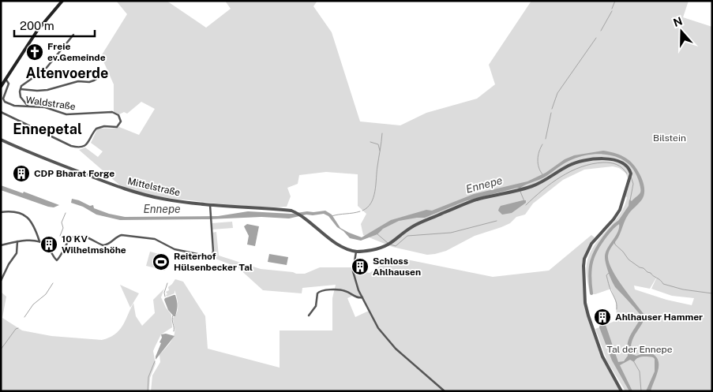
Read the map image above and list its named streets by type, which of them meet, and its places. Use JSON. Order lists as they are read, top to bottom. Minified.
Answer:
{"streets":{"street":["Waldstraße","Mittelstraße"]},"districts":["Altenvoerde","Ennepetal"],"water":["Ennepe"],"parks":["Bilstein","Tal der Ennepe"],"places":{"church":["Freie ev.Gemeinde"],"building":["CDP Bharat Forge","10 KV Wilhelmshöhe","Schloss Ahlhausen","Ahlhauser Hammer"],"sports":["Reiterhof Hülsenbecker Tal"]},"scale_bar":"200 m","north":"top"}
